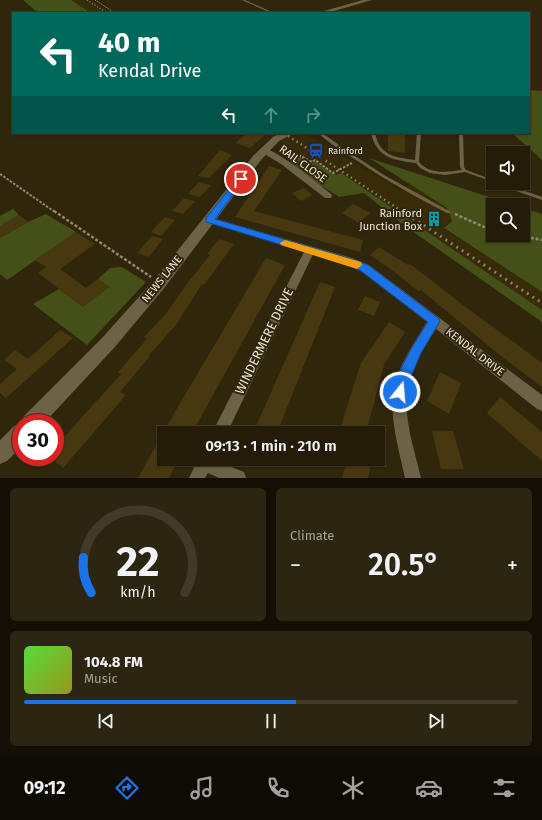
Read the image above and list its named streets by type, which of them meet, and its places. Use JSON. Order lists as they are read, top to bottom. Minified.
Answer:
{"streets":{"street":["RAIL CLOSE","NEWS LANE","WINDERMERE DRIVE","KENDAL DRIVE"]},"crossings":[["RAIL CLOSE","NEWS LANE"],["NEWS LANE","KENDAL DRIVE"],["WINDERMERE DRIVE","KENDAL DRIVE"]],"places":{"station":["Rainford"],"building":["Rainford Junction Box"]},"page":{"turn":["40 m","Kendal Drive"],"limit":"30","trip":"09:13 · 1 min · 210 m","tile":"Climate","heat":["−","20.5°","+"],"song":["104.8 FM","Music"],"tabs":"09:12","gauge":["22","km/h"]}}
